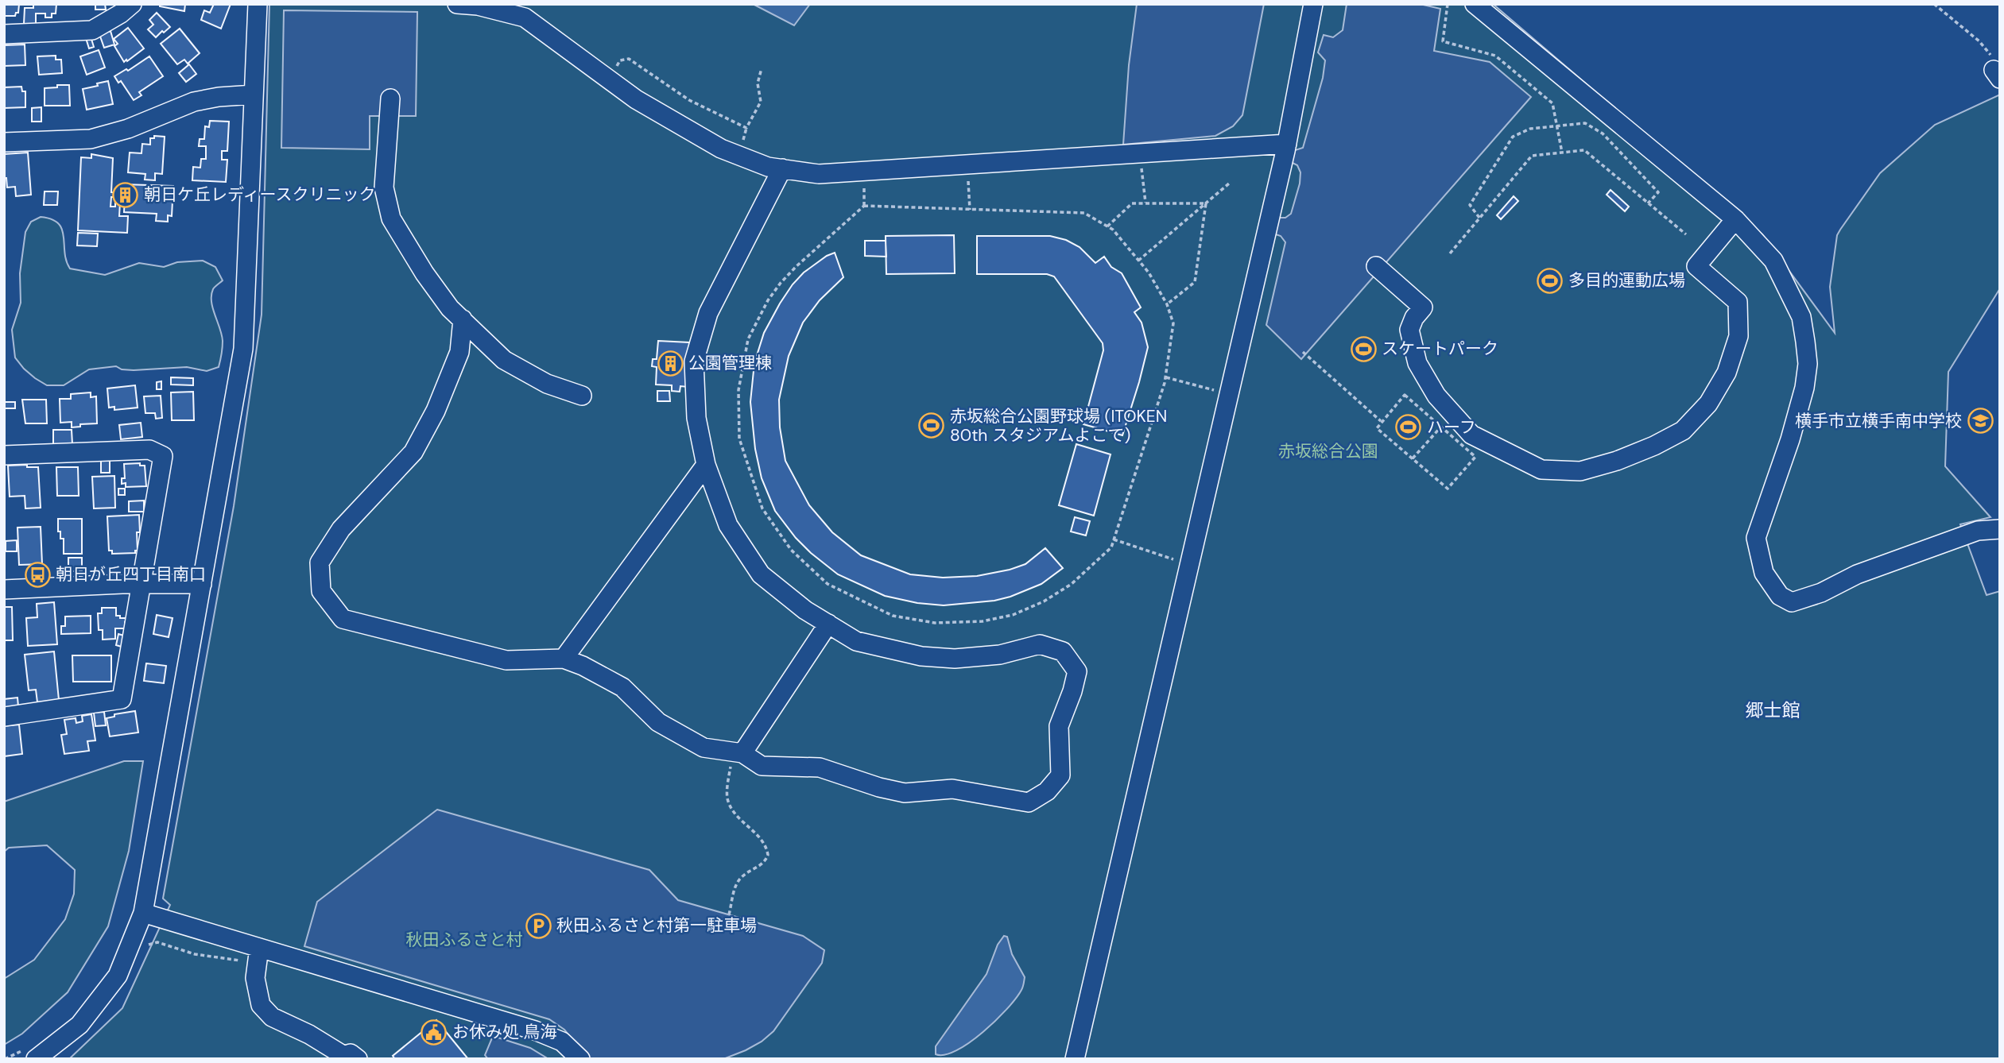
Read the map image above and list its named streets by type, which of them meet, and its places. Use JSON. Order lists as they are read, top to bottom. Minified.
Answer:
{"districts":["郷士館"],"parks":["赤坂総合公園","秋田ふるさと村"],"places":{"building":["朝日ケ丘レディースクリニック","公園管理棟"],"sports":["多目的運動広場","スケートパーク","赤坂総合公園野球場 (ITOKEN 80th スタジアムよこて)","ハーフ"],"school or university":["横手市立横手南中学校"],"bus stop":["朝日が丘四丁目南口"],"parking":["秋田ふるさと村第一駐車場"],"public building":["お休み処 鳥海"]}}
